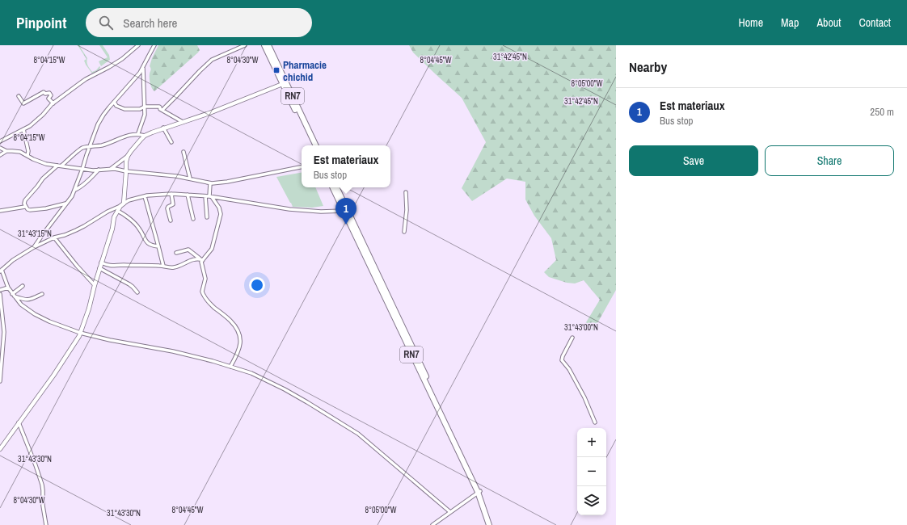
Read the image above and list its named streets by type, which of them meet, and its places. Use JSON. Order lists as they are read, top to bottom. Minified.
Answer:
{"streets":{"highway":["RN7"]},"places":{"transit":["Pharmacie chichid"]},"page":{"header":"Pinpoint","search":"Search here","nav":["Home","Map","About","Contact"],"heading":"Nearby","list":[{"mark":"1","name":"Est materiaux","note":"Bus stop","value":"250 m"}],"buttons":["Save","Share"],"popup":["Est materiaux","Bus stop"],"pins":"1","map_buttons":["+","−"]},"coordinates":["31°42'45\"N","8°04'15\"W","8°04'30\"W","8°04'45\"W","8°05'00\"W","31°43'15\"N","31°43'00\"N","31°43'30\"N"]}
